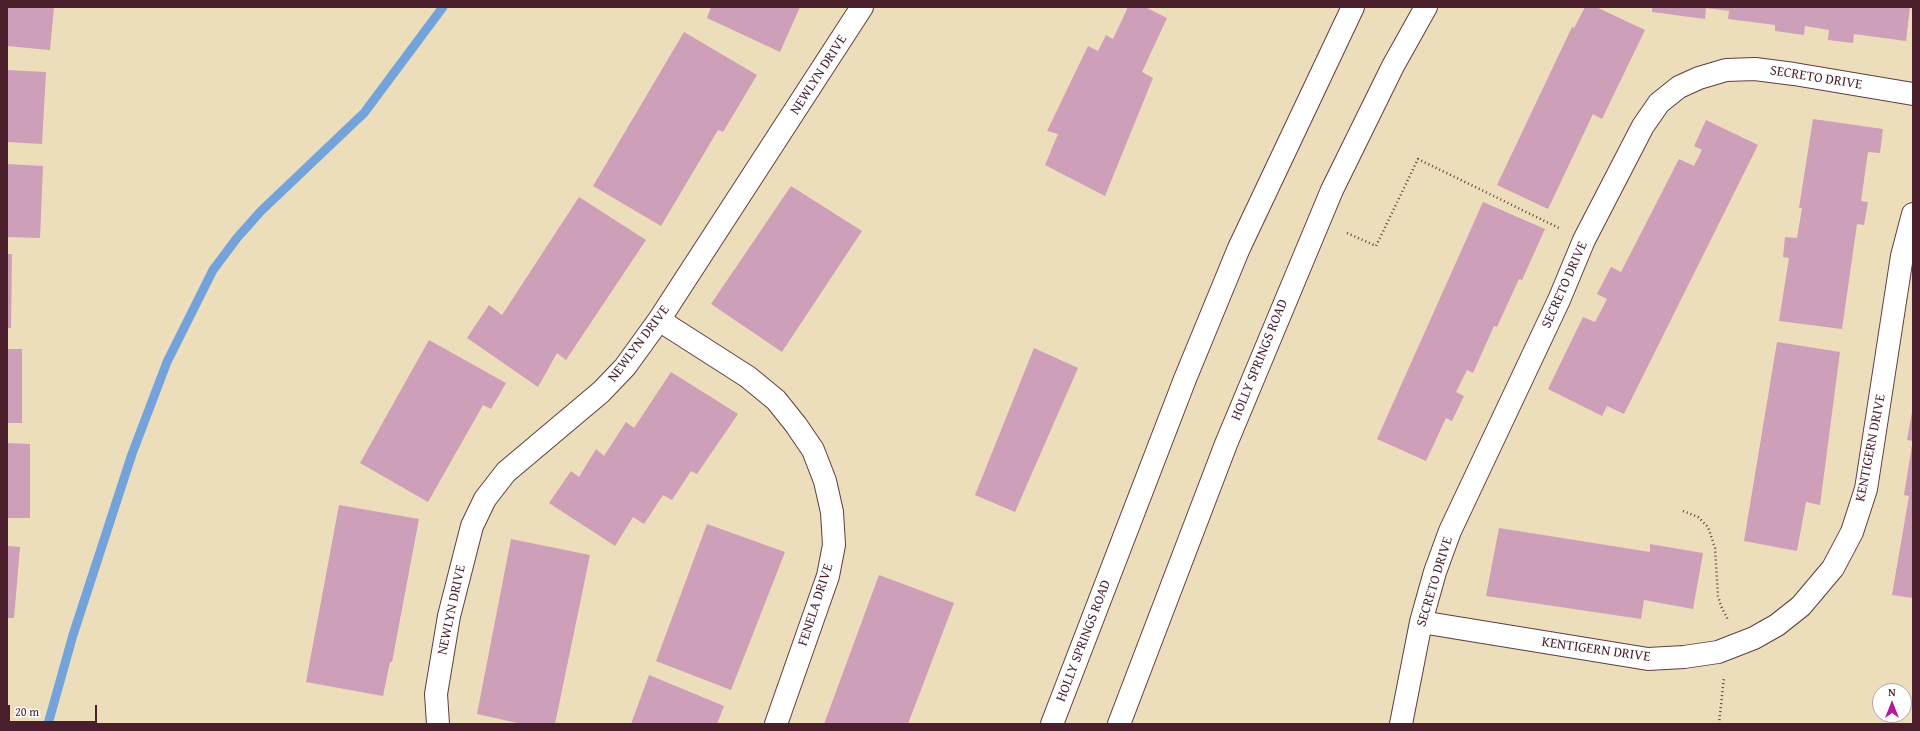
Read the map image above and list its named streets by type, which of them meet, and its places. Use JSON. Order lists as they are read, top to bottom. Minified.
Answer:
{"streets":{"street":["NEWLYN DRIVE","SECRETO DRIVE","HOLLY SPRINGS ROAD","KENTIGERN DRIVE","FENELA DRIVE"]},"crossings":[["NEWLYN DRIVE","FENELA DRIVE"],["SECRETO DRIVE","KENTIGERN DRIVE"]],"scale_bar":"20 m","north":"top"}
